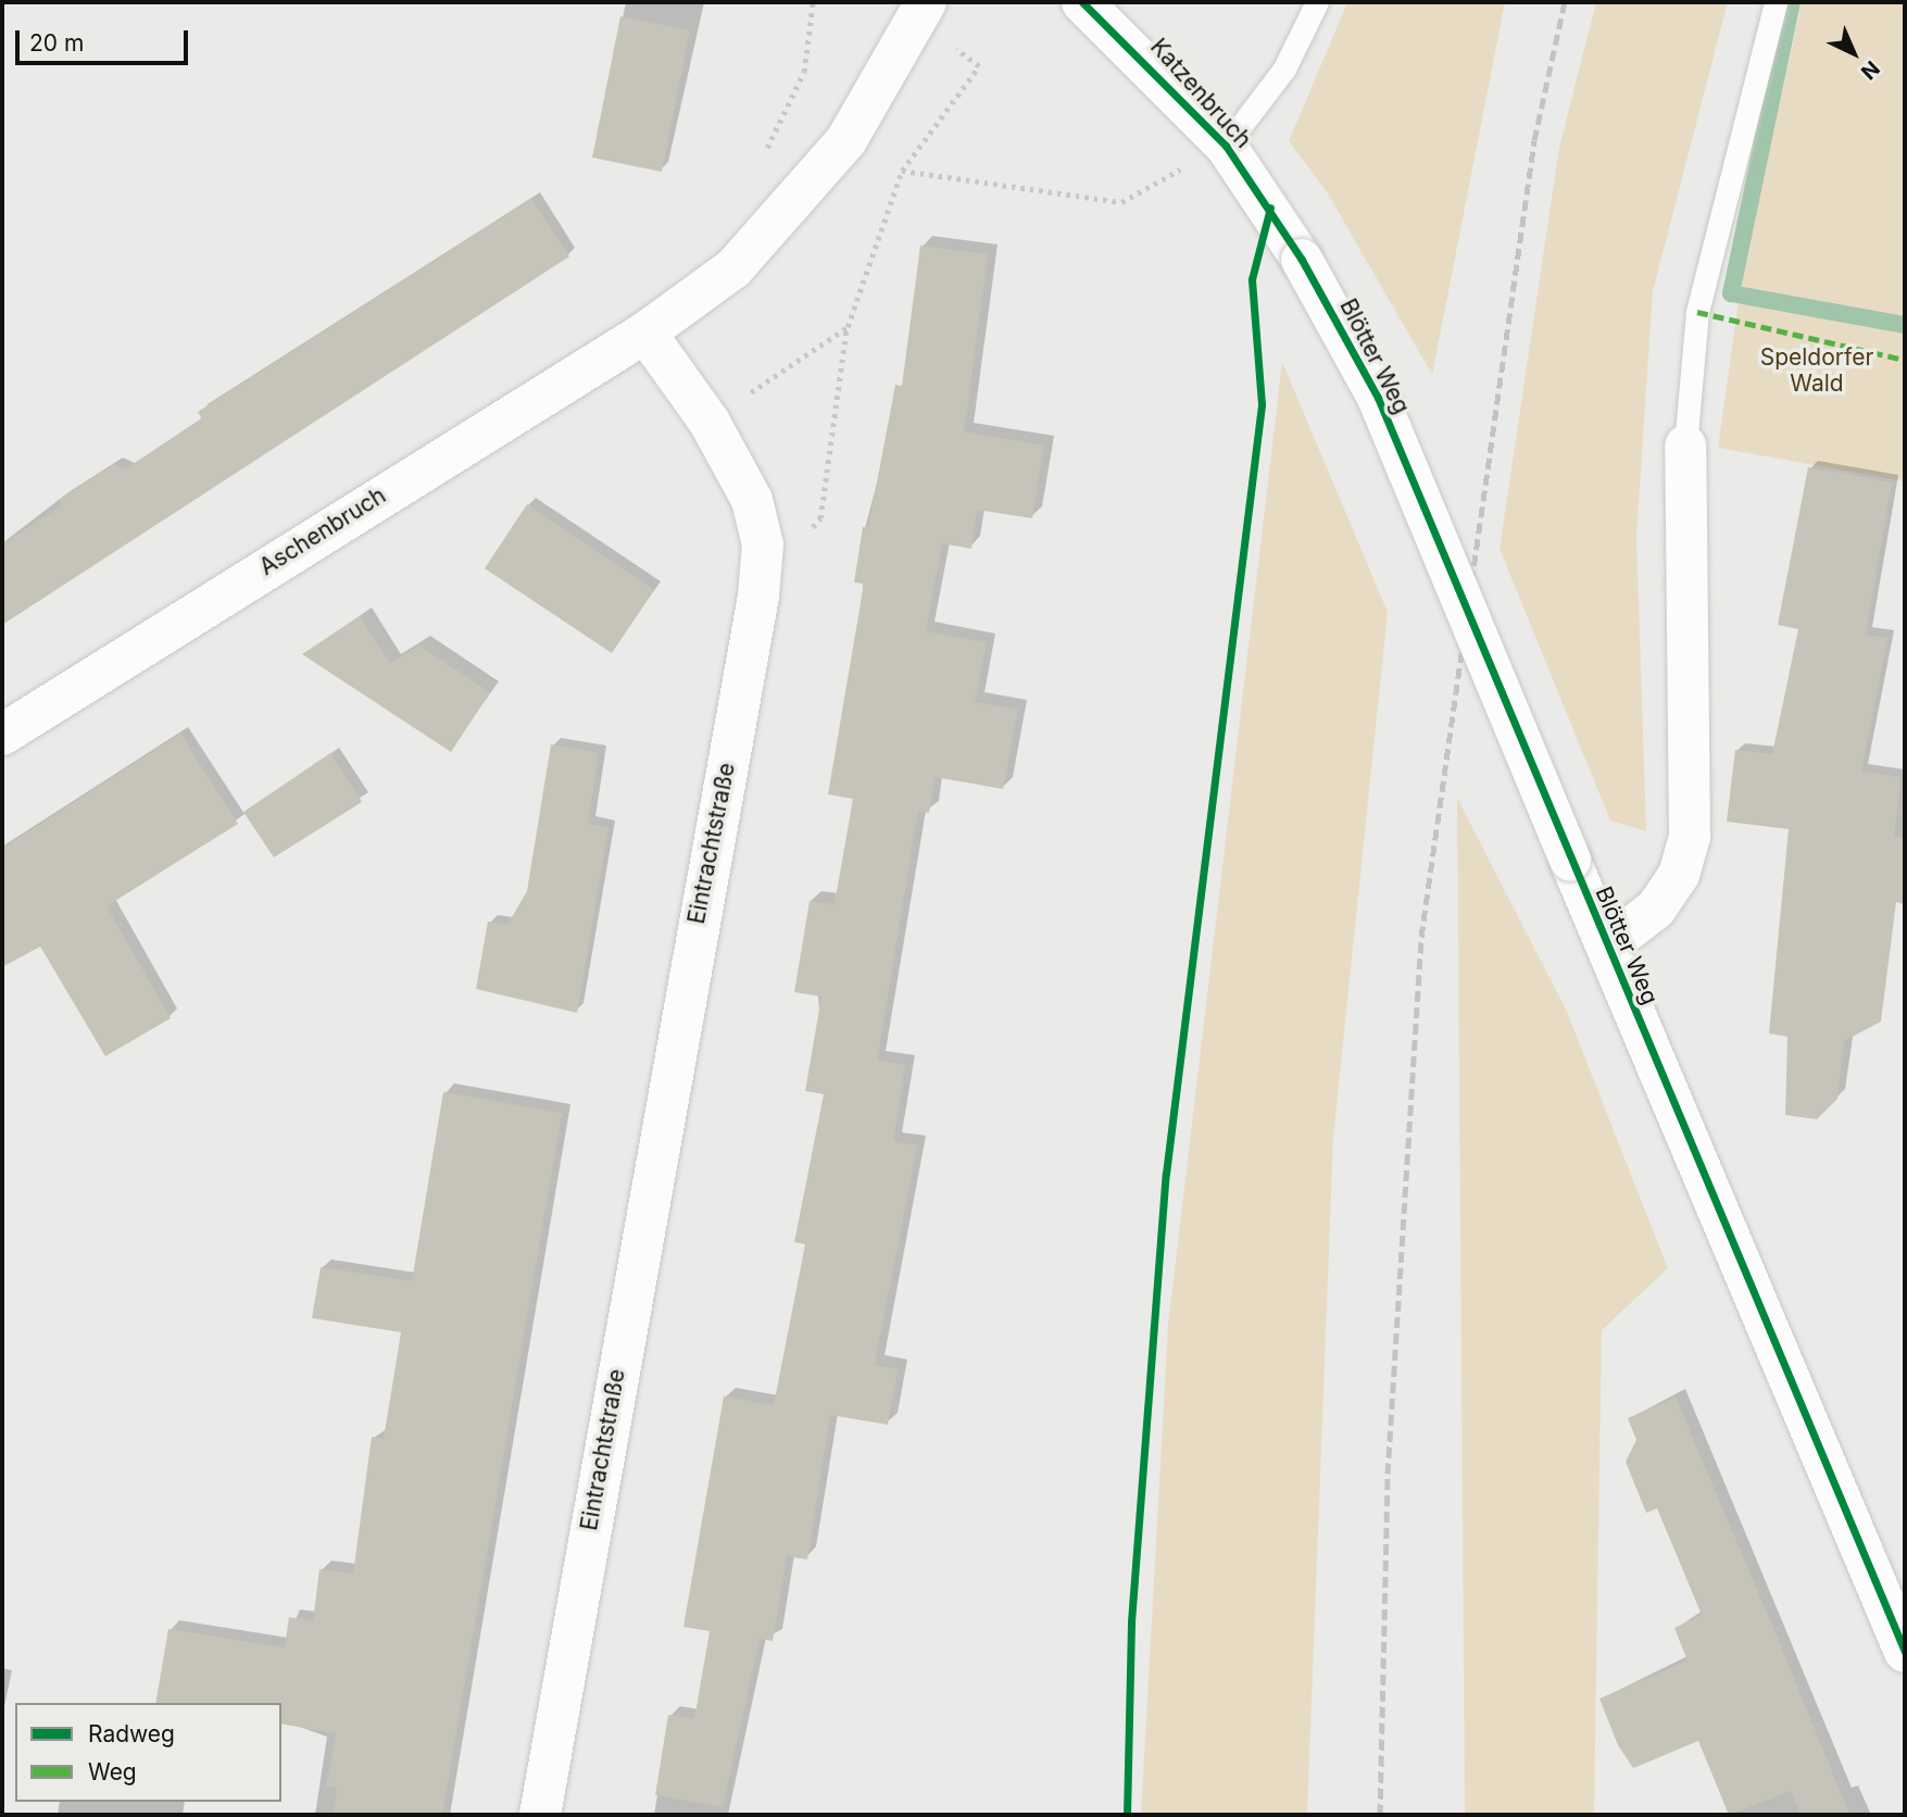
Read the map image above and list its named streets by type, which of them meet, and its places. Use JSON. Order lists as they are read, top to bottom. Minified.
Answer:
{"streets":{"street":["Katzenbruch","Blötter Weg","Aschenbruch","Eintrachtstraße"]},"crossings":[["Katzenbruch","Blötter Weg"],["Aschenbruch","Eintrachtstraße"]],"parks":["Speldorfer Wald"],"legend":["Radweg","Weg"],"scale_bar":"20 m","north":"bottom right"}
